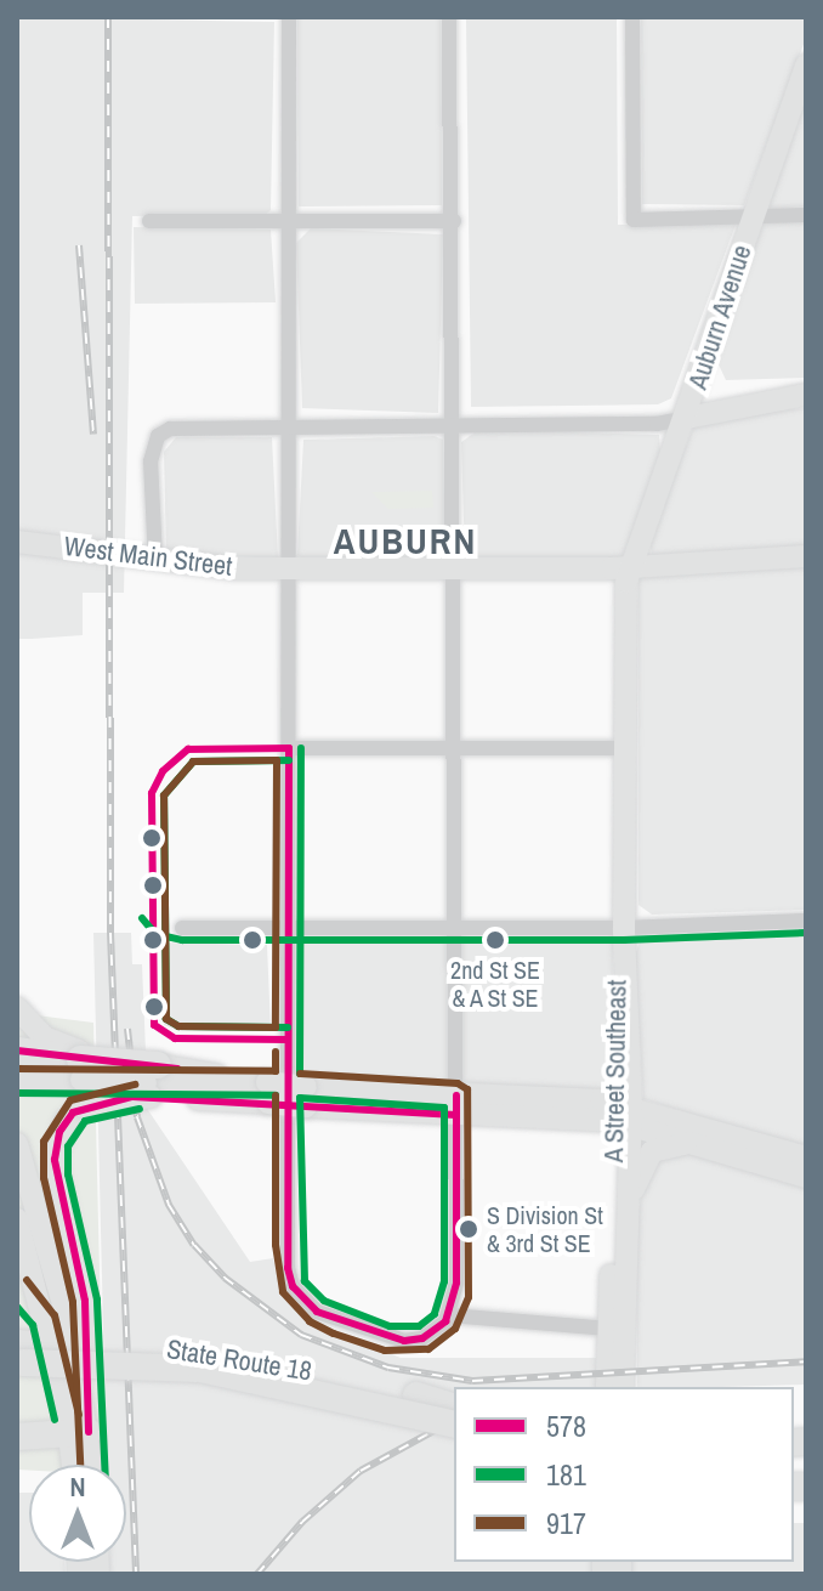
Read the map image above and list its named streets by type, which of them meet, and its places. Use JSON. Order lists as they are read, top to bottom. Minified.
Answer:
{"streets":{"highway":["State Route 18"],"main road":["Auburn Avenue","West Main Street","A Street Southeast"]},"crossings":[["Auburn Avenue","West Main Street"],["Auburn Avenue","A Street Southeast"],["West Main Street","A Street Southeast"]],"districts":["AUBURN"],"places":["2nd St SE & A St SE","S Division St & 3rd St SE"],"lines":["transit line 578","transit line 181","transit line 917"],"legend":["578","181","917"],"north":"top"}
